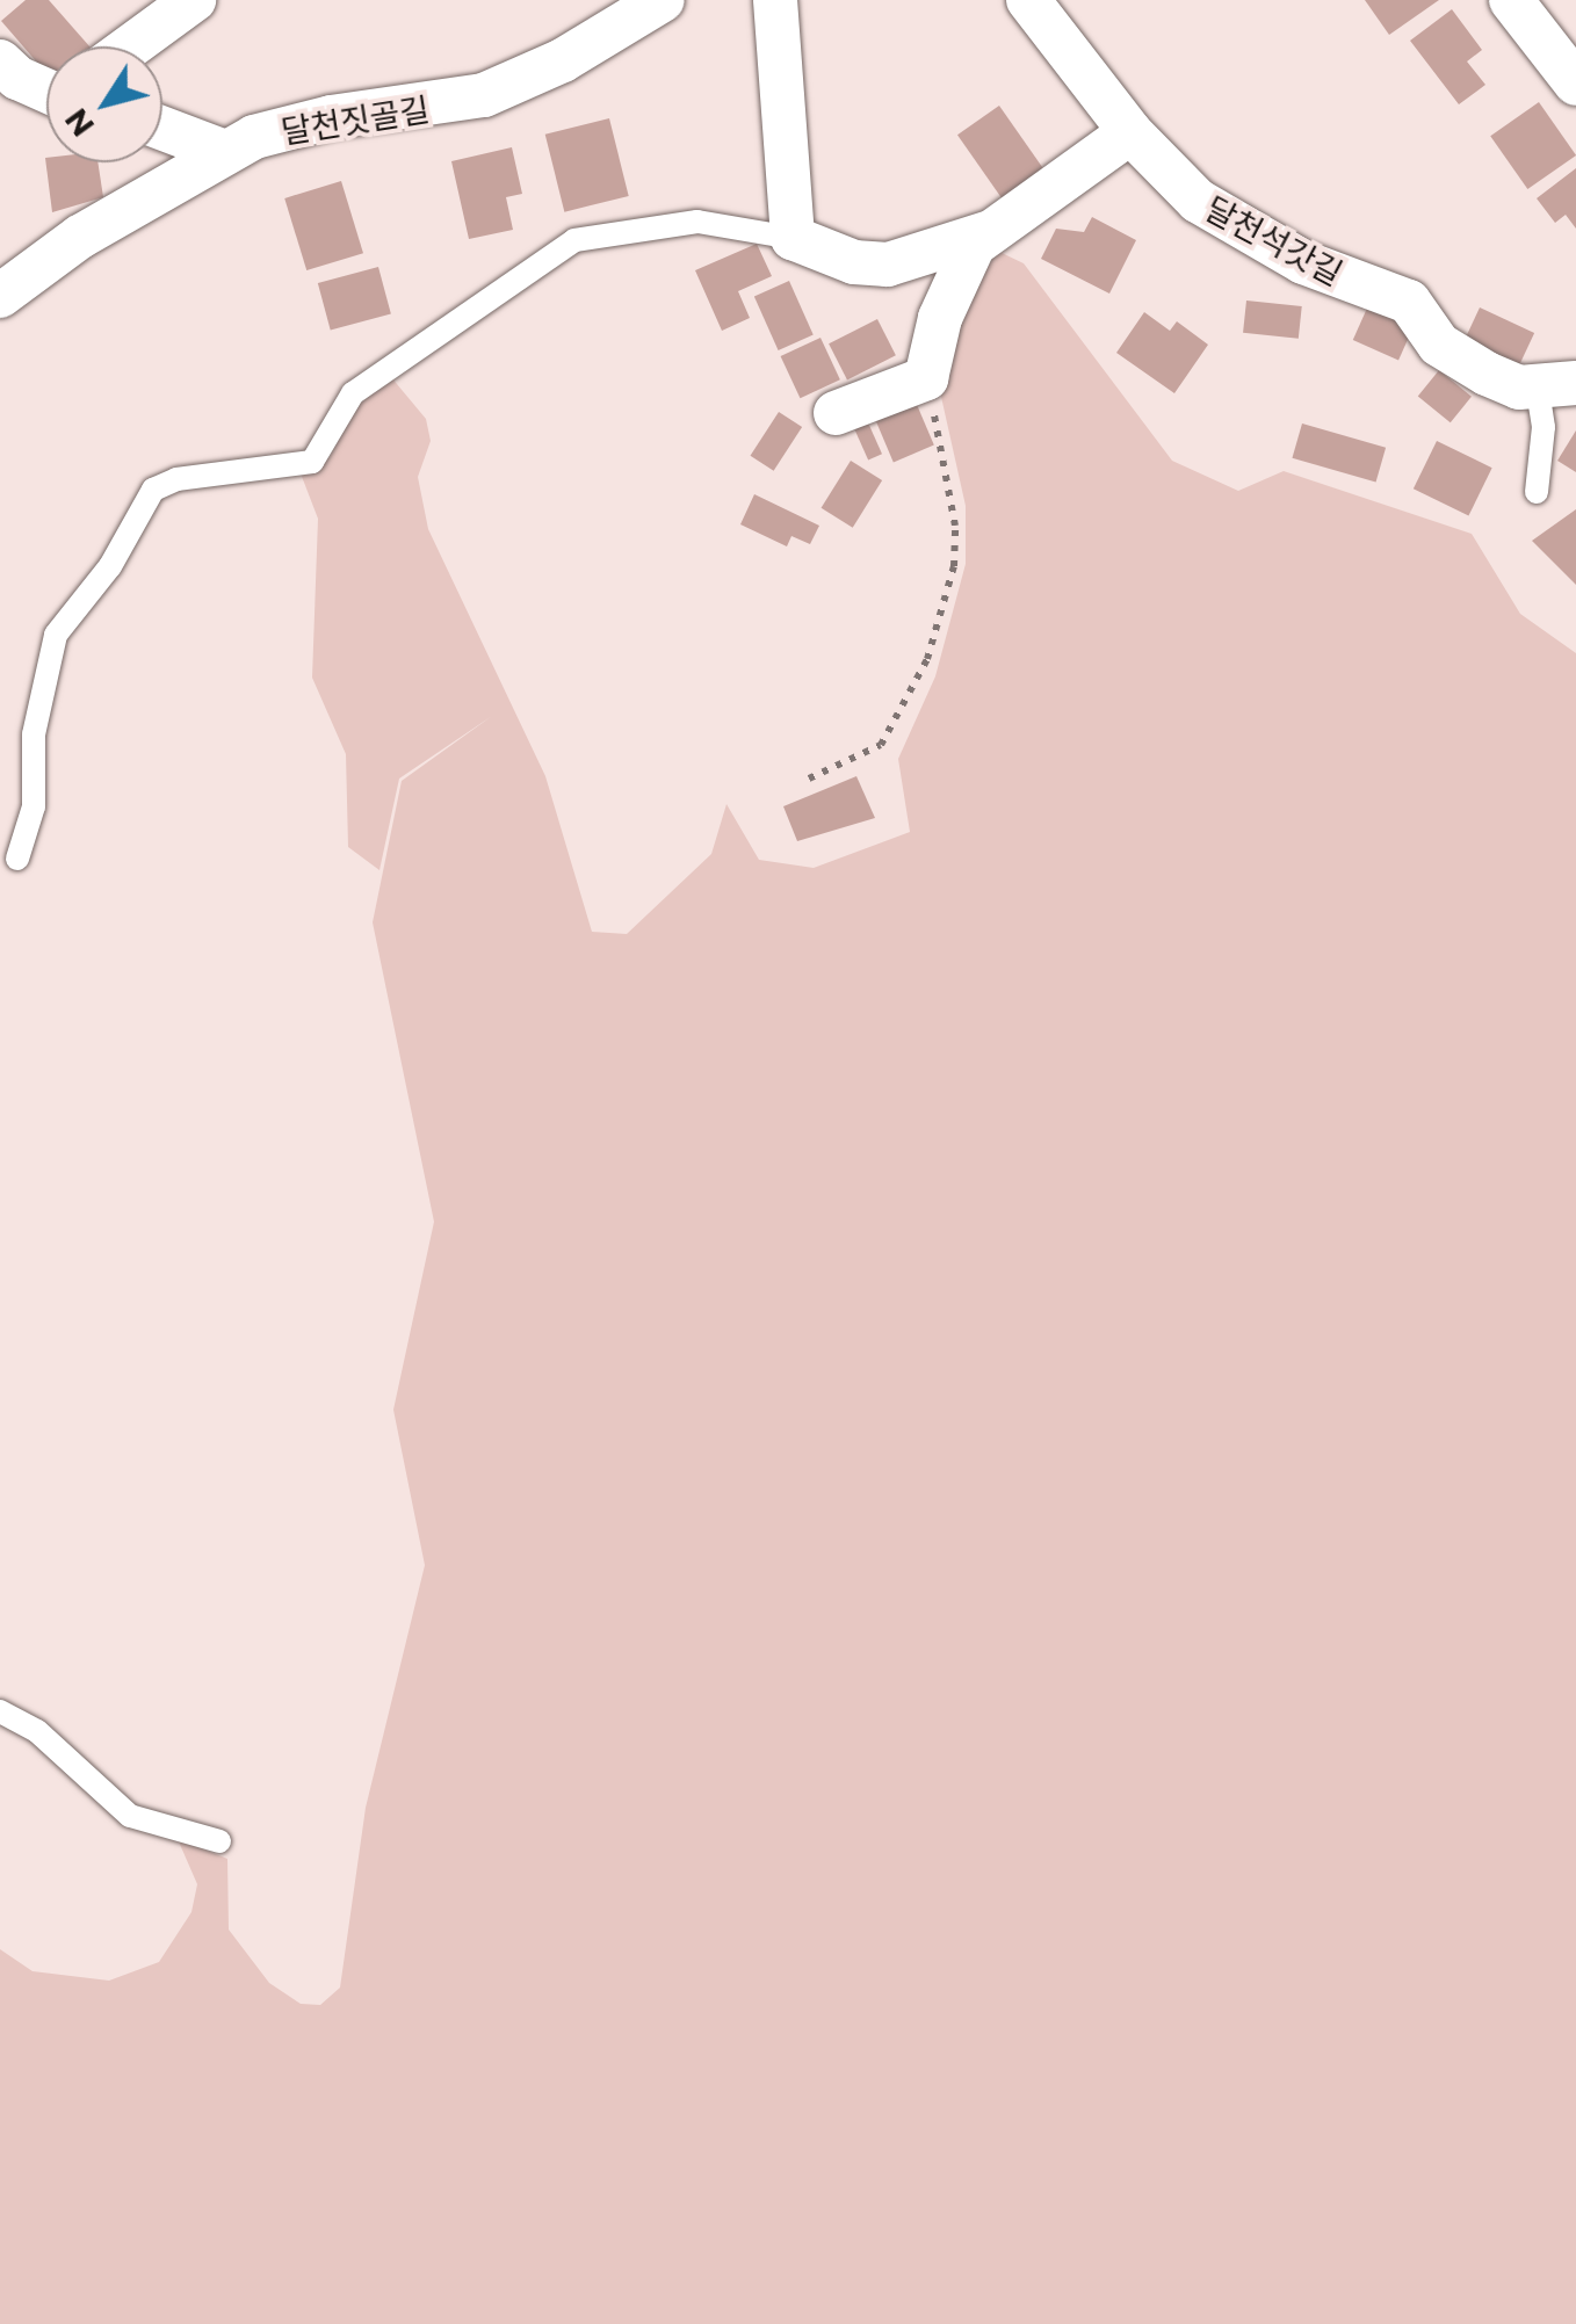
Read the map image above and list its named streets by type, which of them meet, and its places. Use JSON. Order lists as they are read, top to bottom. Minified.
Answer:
{"streets":{"street":["달천짓골길","달천석갓길"]},"north":"bottom left"}
